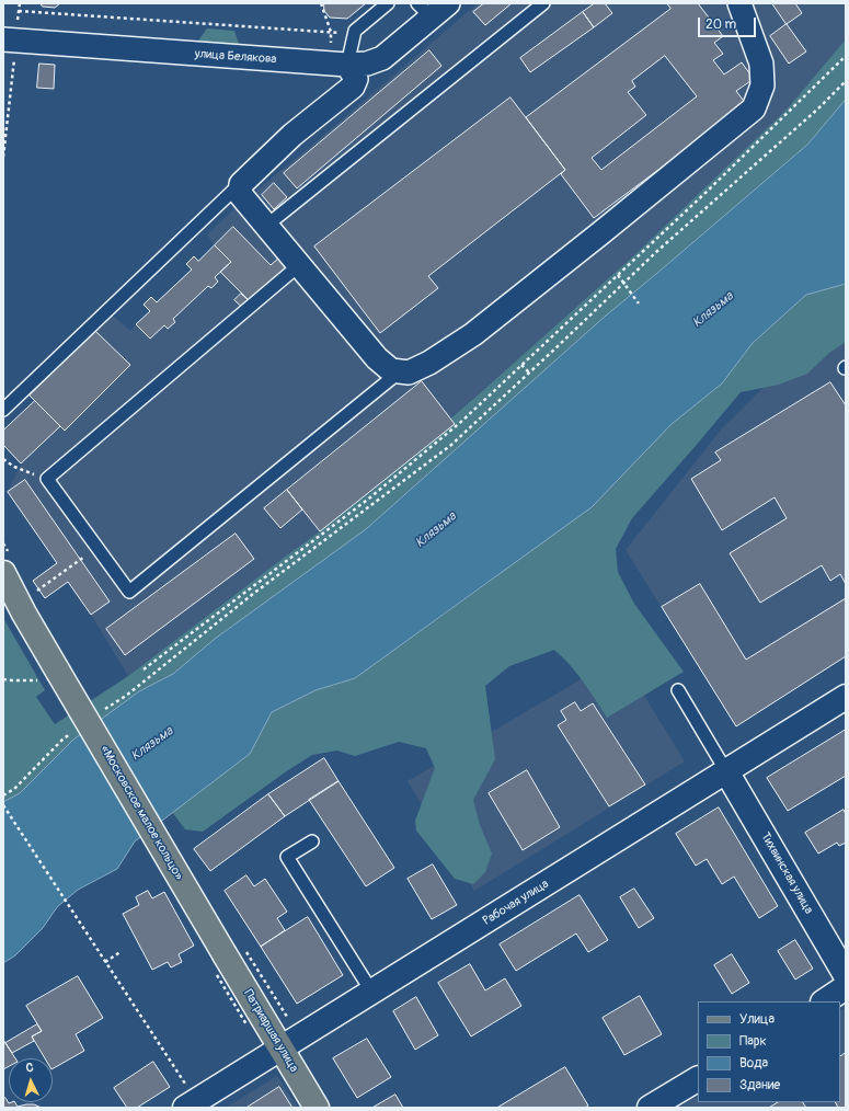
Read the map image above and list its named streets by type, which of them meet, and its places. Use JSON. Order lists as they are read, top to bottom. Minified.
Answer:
{"streets":{"main road":["«Московское малое кольцо»","Тихвинская улица","Рабочая улица","Патриаршая улица"],"street":["улица Белякова"]},"crossings":[["«Московское малое кольцо»","Патриаршая улица"],["Тихвинская улица","Рабочая улица"],["Рабочая улица","Патриаршая улица"]],"water":["Клязьма"],"legend":["Улица","Парк","Вода","Здание"],"scale_bar":"20 m","north":"top"}
